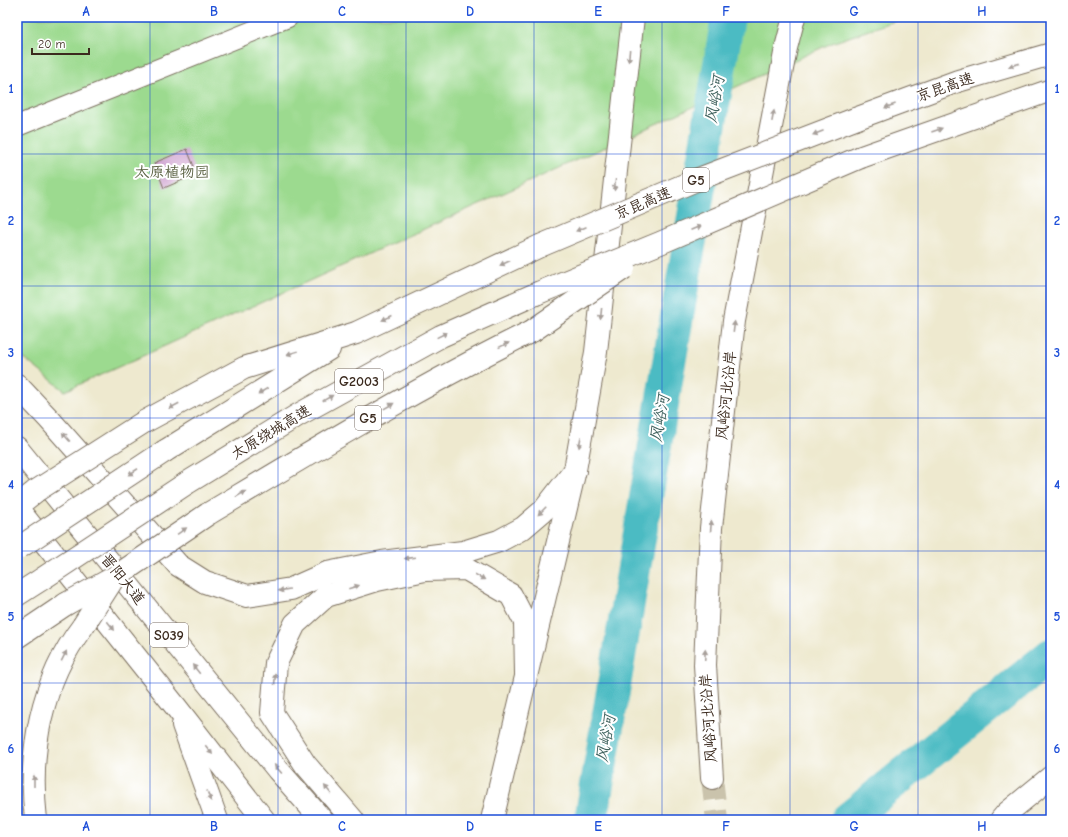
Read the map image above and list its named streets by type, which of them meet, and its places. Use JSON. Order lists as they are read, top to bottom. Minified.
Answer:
{"streets":{"main road":["京昆高速","G5","G2003","风峪河北沿岸","太原绕城高速","晋阳大道","S039"]},"crossings":[["京昆高速","G5"],["京昆高速","G2003"],["G5","G2003"],["G5","太原绕城高速"]],"water":["风峪河"],"parks":["太原植物园"],"scale_bar":"20 m","grid":{"columns":["A","B","C","D","E","F","G","H"],"rows":["1","2","3","4","5","6"]}}
